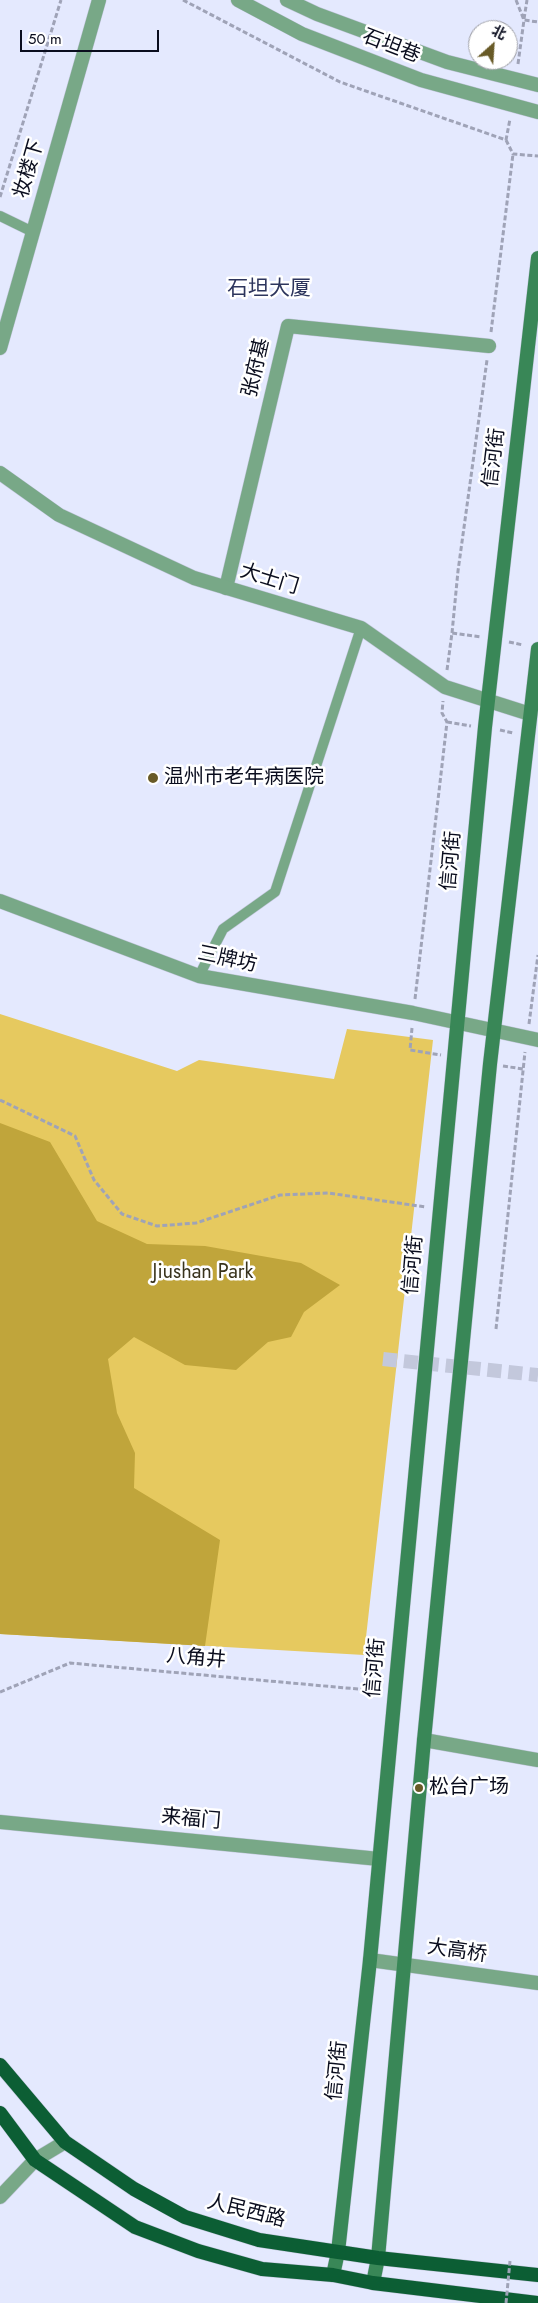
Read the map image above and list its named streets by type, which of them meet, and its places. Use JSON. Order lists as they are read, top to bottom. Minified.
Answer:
{"streets":{"highway":["人民西路"],"main road":["信河街"],"street":["石坦巷","妆楼下","张府基","大士门","三牌坊","来福门","大高桥"],"path":["八角井"]},"crossings":[["张府基","大士门"],["信河街","大士门"],["信河街","三牌坊"],["信河街","八角井"],["信河街","来福门"],["信河街","大高桥"],["信河街","人民西路"]],"districts":["石坦大厦"],"parks":["Jiushan Park"],"places":["温州市老年病医院","松台广场"],"scale_bar":"50 m","north":"top right"}
